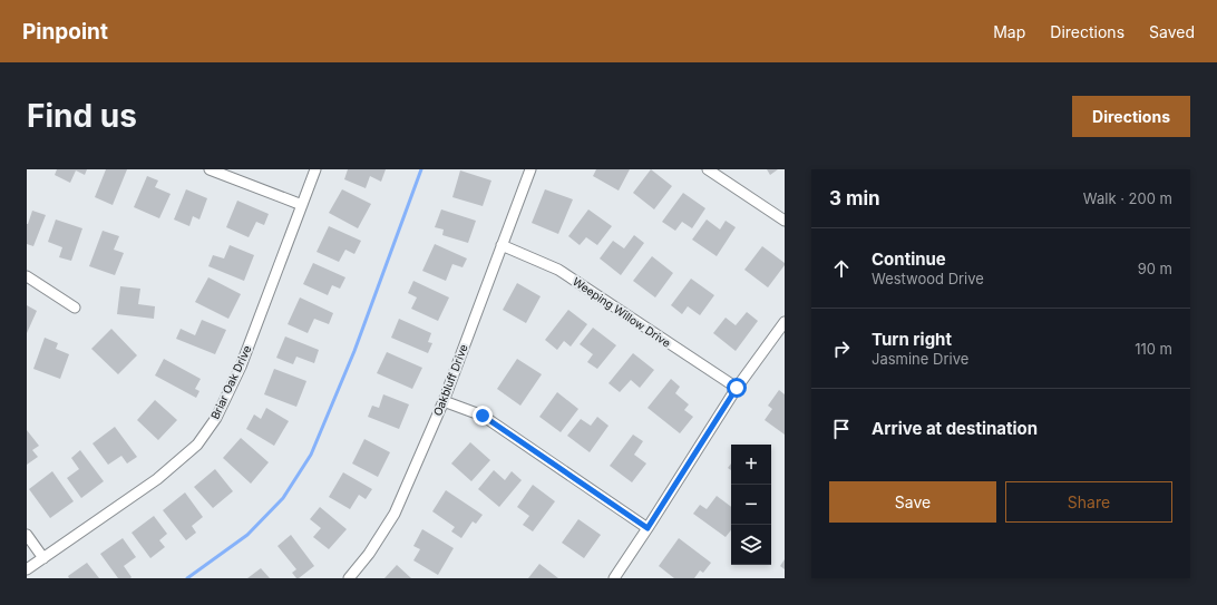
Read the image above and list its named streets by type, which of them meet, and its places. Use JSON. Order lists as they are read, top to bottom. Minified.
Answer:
{"streets":{"street":["Weeping Willow Drive","Oakbluff Drive","Briar Oak Drive"]},"crossings":[["Weeping Willow Drive","Oakbluff Drive"]],"page":{"header":"Pinpoint","nav":["Map","Directions","Saved"],"buttons":["Directions",["Save","Share"]],"title":"Find us","heading":["3 min","Walk · 200 m"],"list":[["Continue","Westwood Drive","90 m"],["Turn right","Jasmine Drive","110 m"],"Arrive at destination"],"map_buttons":["+","−"]}}
